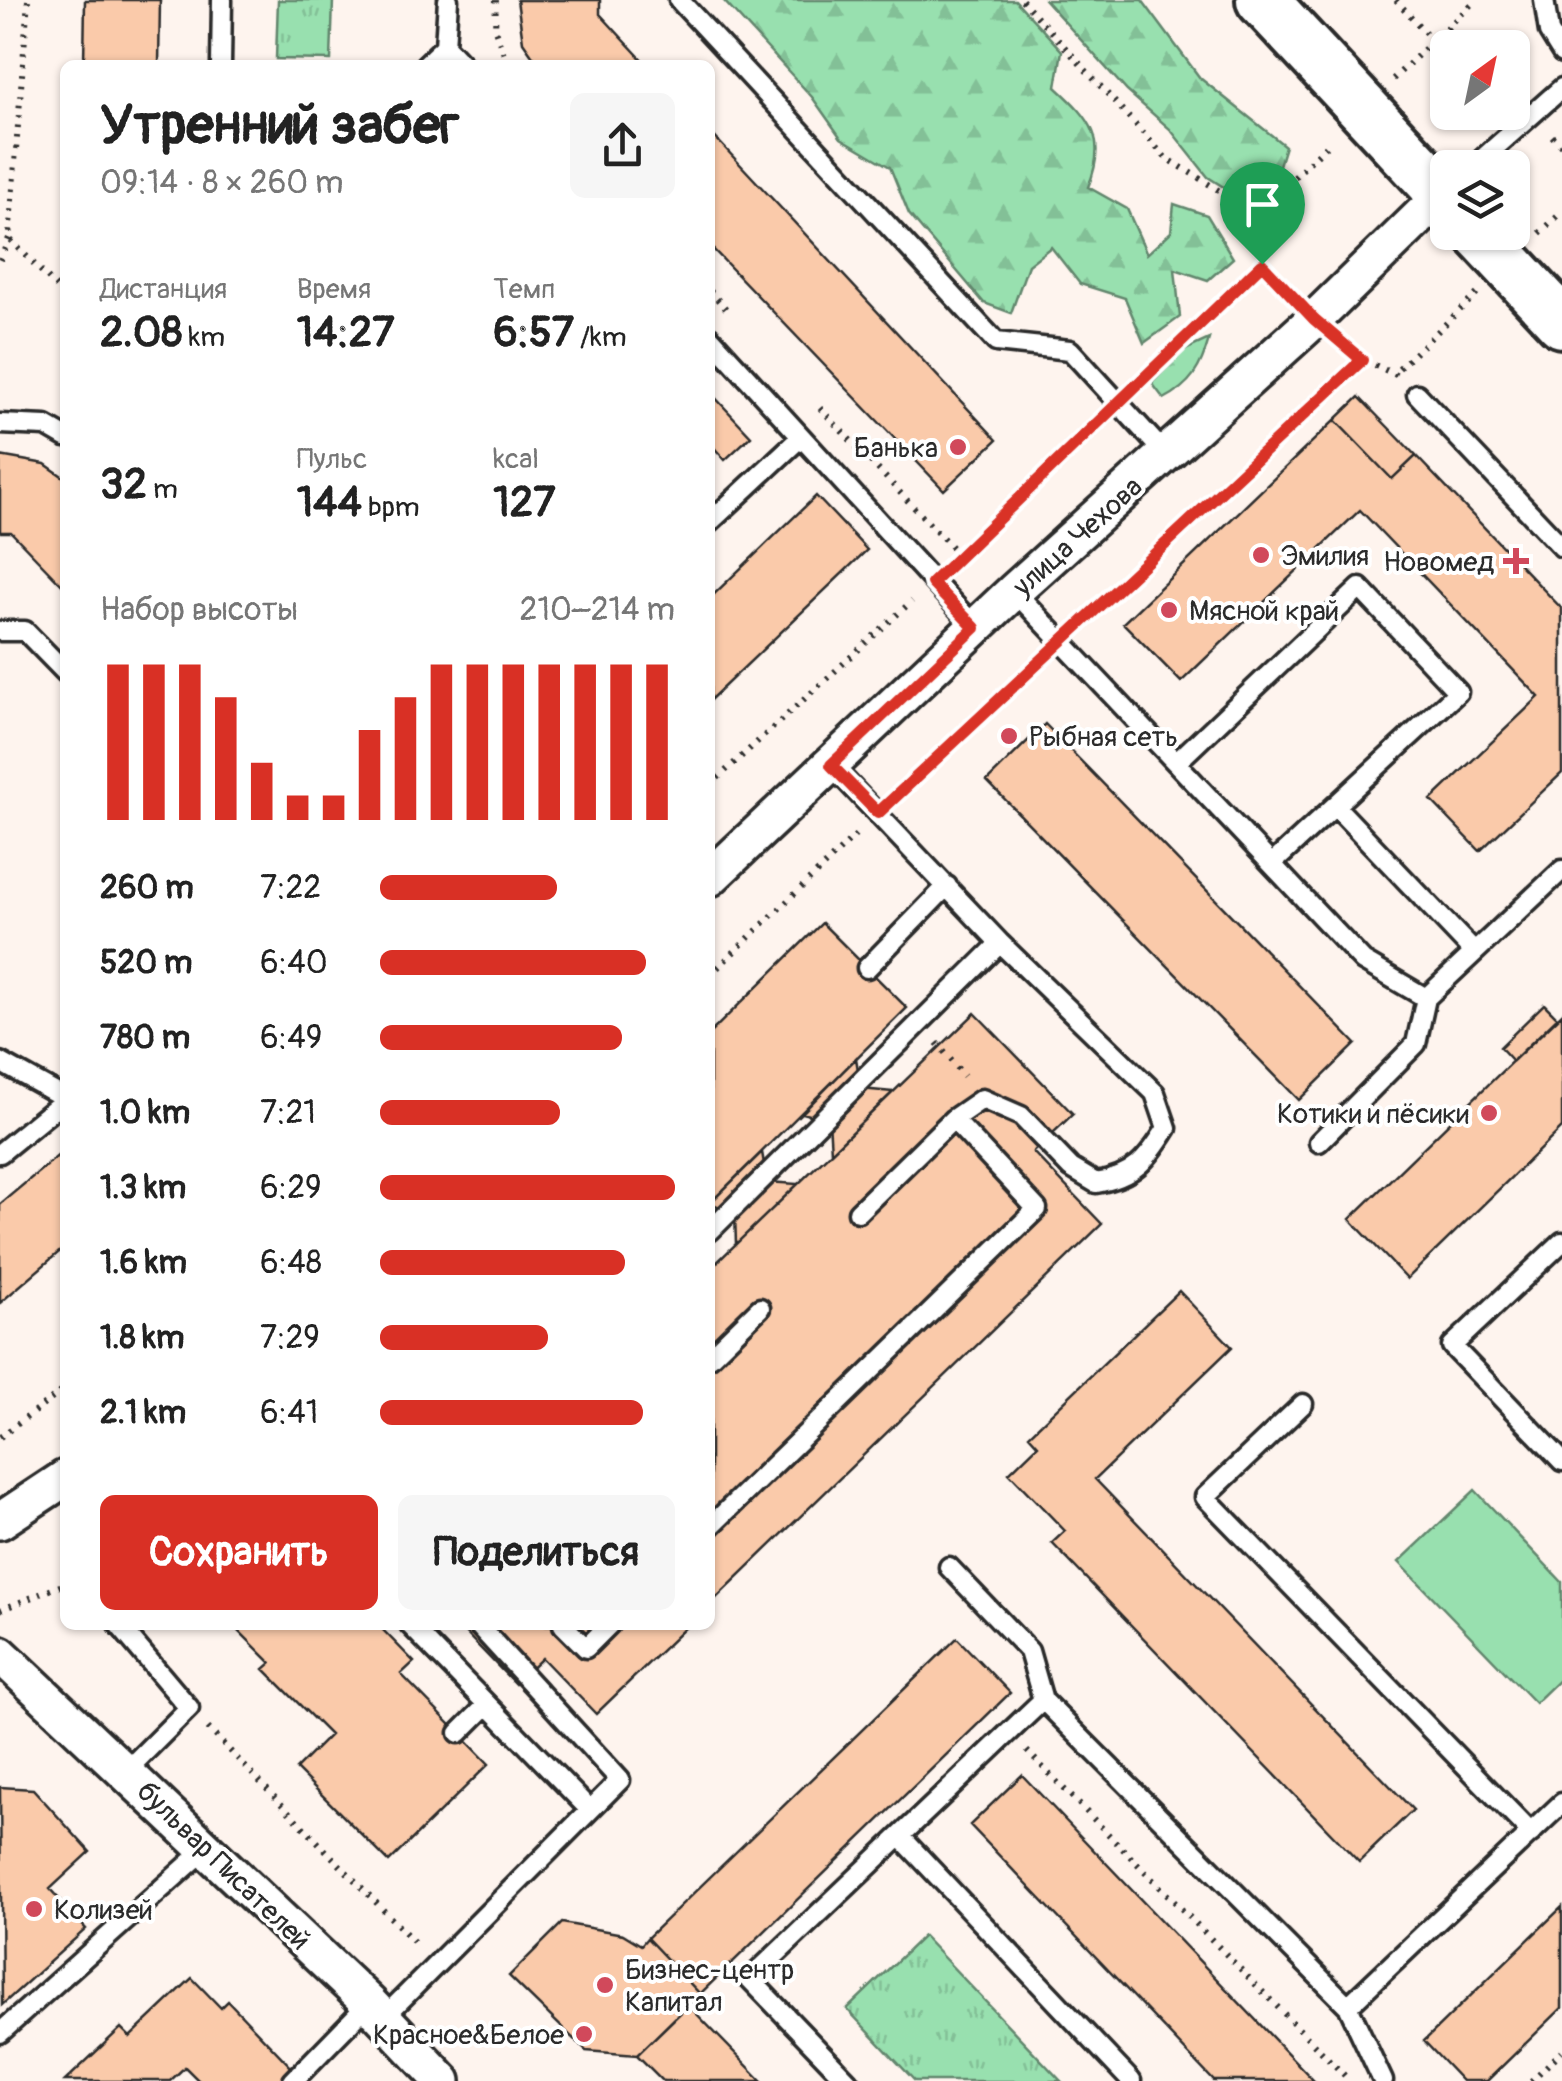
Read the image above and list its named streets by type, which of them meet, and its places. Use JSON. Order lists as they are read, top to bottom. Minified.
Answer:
{"streets":{"street":["улица Чехова","бульвар Писателей"]},"places":{"other":["Банька","Эмилия","Мясной край","Рыбная сеть","Котики и пёсики","Колизей","Бизнес-центр Капитал","Красное&Белое"],"health":["Новомед"]},"north":"top right","page":{"heading":["Утренний забег","09:14 · 8 × 260 m"],"stats":[["Дистанция","2.08 km"],["Время","14:27"],["Темп","6:57 /km"],["32 m"],["Пульс","144 bpm"],["kcal","127"]],"chart":["Набор высоты","210–214 m"],"list":[{"name":"260 m","note":"7:22"},{"name":"520 m","note":"6:40"},{"name":"780 m","note":"6:49"},{"name":"1.0 km","note":"7:21"},{"name":"1.3 km","note":"6:29"},{"name":"1.6 km","note":"6:48"},{"name":"1.8 km","note":"7:29"},{"name":"2.1 km","note":"6:41"}],"buttons":["Сохранить","Поделиться"]}}
